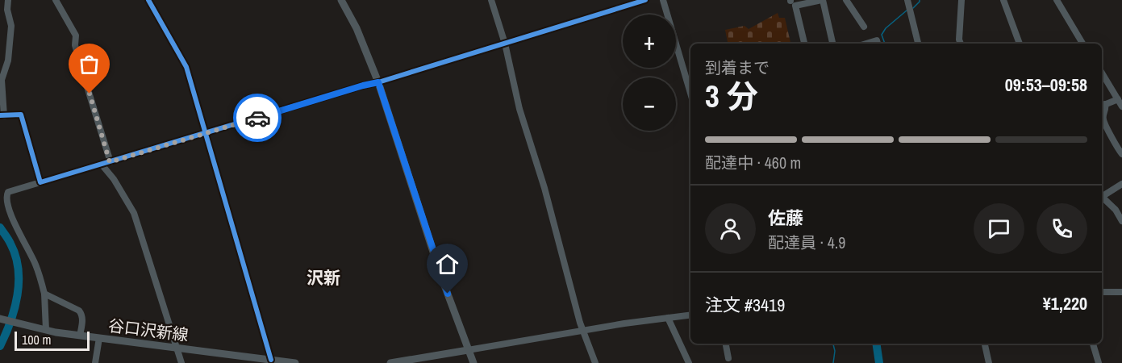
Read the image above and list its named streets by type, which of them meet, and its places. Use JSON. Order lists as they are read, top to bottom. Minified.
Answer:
{"streets":{"main road":["谷口沢新線"]},"districts":["沢新"],"scale_bar":"100 m","page":{"map_buttons":["+","−"],"heading":["3 分","到着まで","09:53–09:58"],"panel":["佐藤","配達員 · 4.9","注文 #3419","¥1,220"],"bar":"配達中 · 460 m","scale":"100 m"}}
